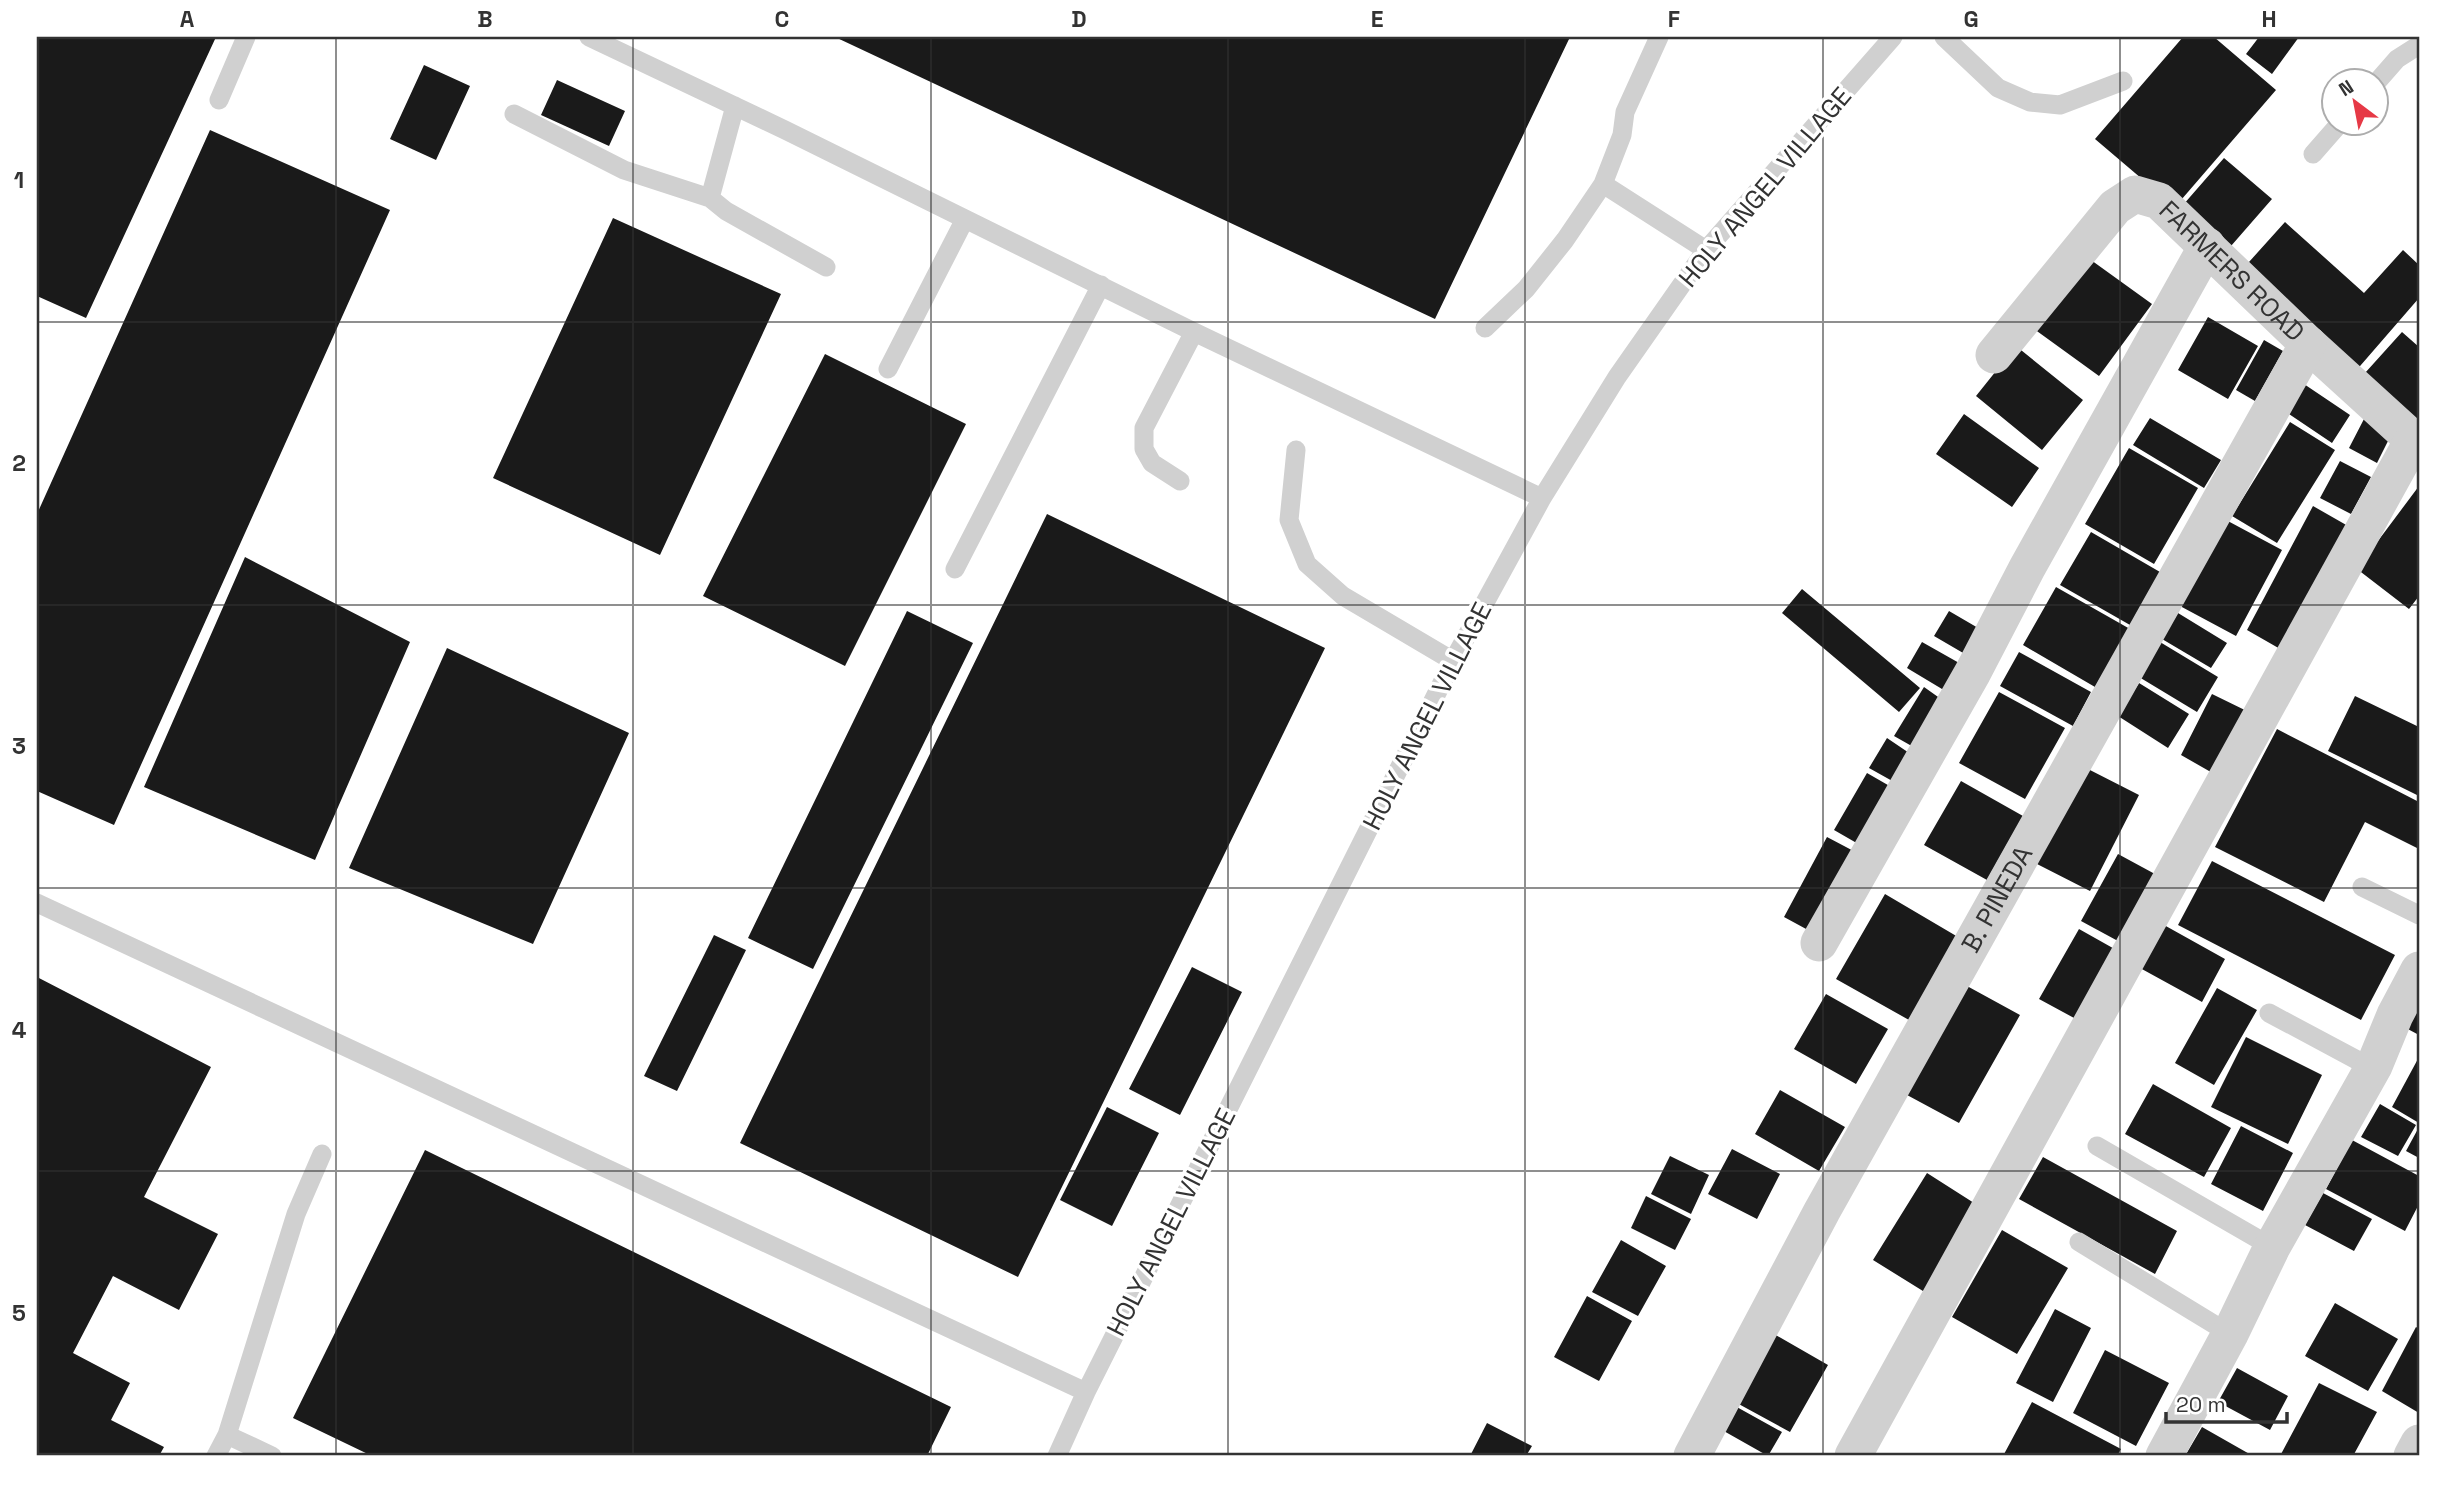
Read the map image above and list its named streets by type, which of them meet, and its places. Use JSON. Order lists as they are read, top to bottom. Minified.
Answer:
{"streets":{"street":["FARMERS ROAD","B. PINEDA"],"lane":["HOLY ANGEL VILLAGE"]},"crossings":[["FARMERS ROAD","B. PINEDA"]],"scale_bar":"20 m","north":"top left","grid":{"columns":["A","B","C","D","E","F","G","H"],"rows":["1","2","3","4","5"]}}
